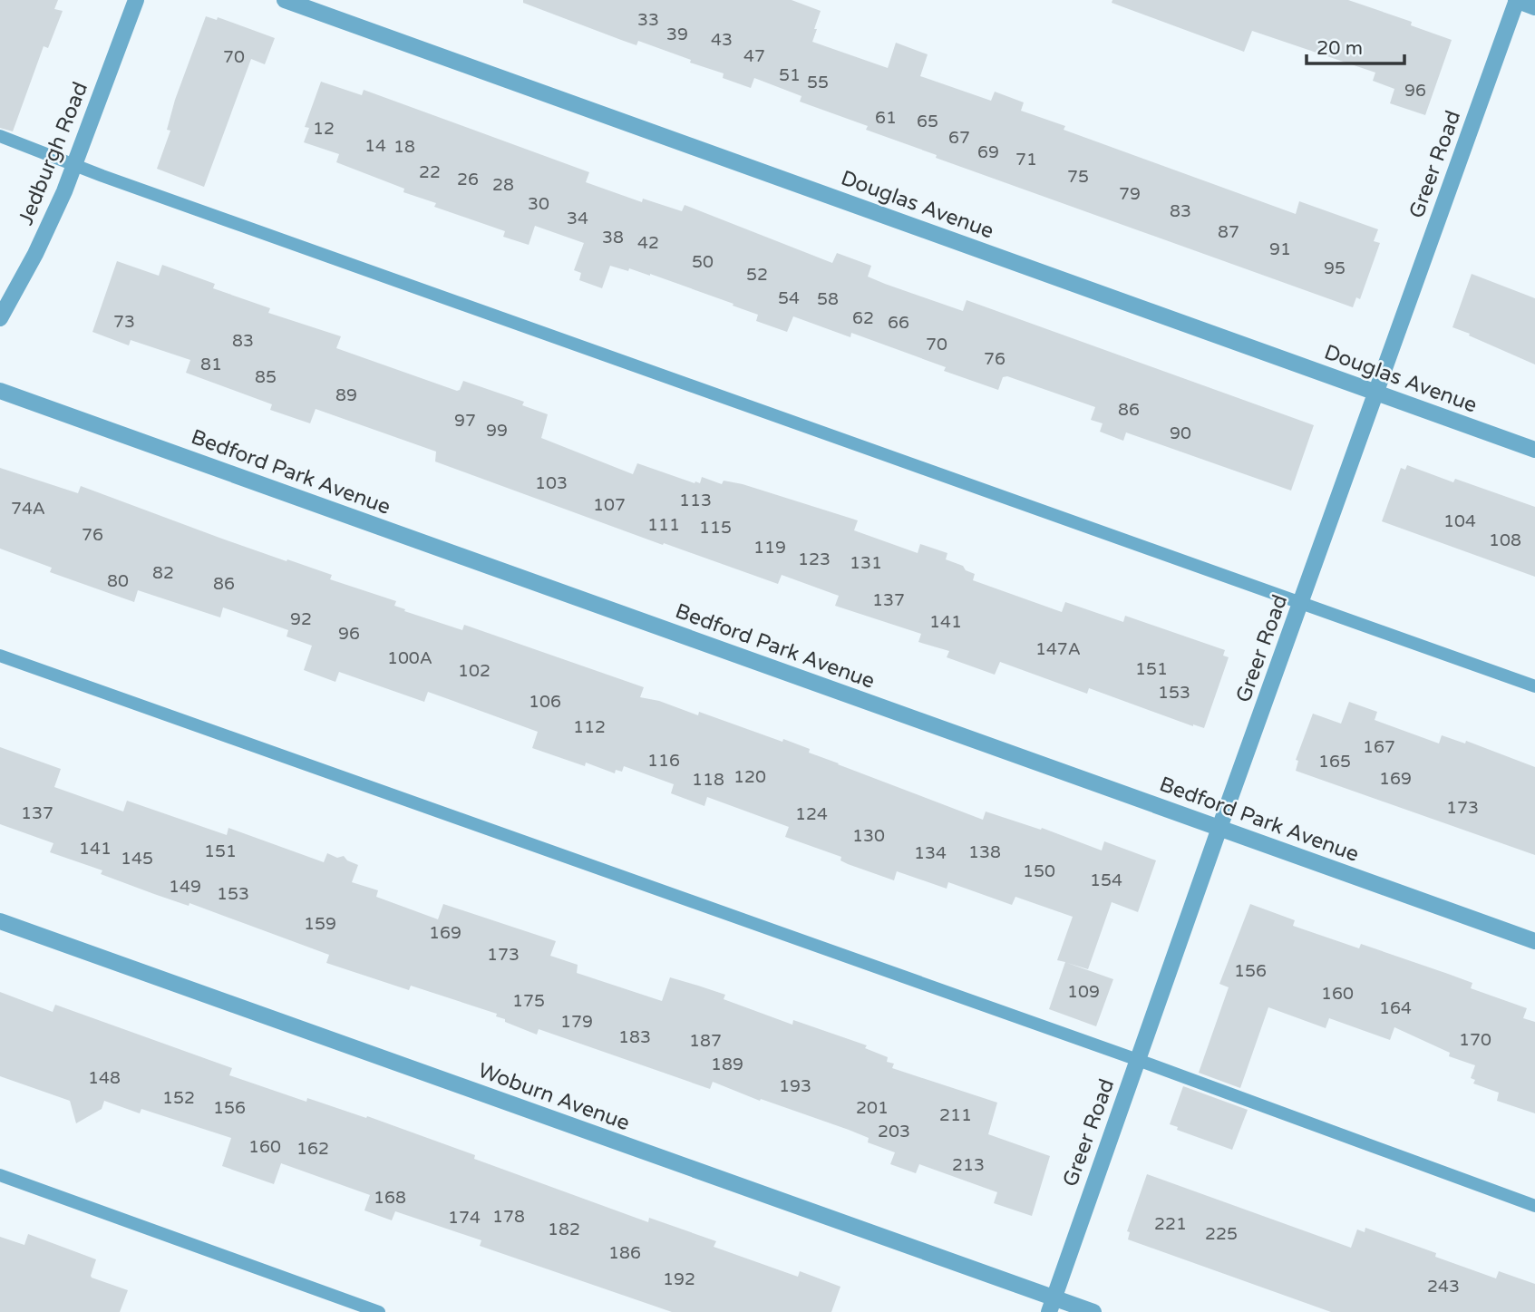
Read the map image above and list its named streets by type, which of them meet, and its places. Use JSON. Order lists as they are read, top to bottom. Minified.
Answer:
{"streets":{"street":["Jedburgh Road","Greer Road","Douglas Avenue","Bedford Park Avenue","Woburn Avenue"]},"crossings":[["Greer Road","Douglas Avenue"],["Greer Road","Bedford Park Avenue"],["Greer Road","Woburn Avenue"]],"house_numbers":["33","39","43","47","70","51","55","96","61","65","12","67","14","18","69","71","22","75","26","28","79","30","83","34","87","38","42","91","50","95","52","54","58","62","73","66","83","70","76","81","85","89","86","97","99","90","103","113","107","74A","104","111","115","76","108","119","123","131","82","80","86","137","92","141","96","147A","100A","151","102","153","106","112","167","116","165","120","169","118","173","137","124","130","141","151","138","134","145","150","154","149","153","159","169","173","156","109","160","175","164","179","183","170","187","189","148","193","152","156","201","211","203","160","162","213","168","178","174","221","182","225","186","192","243"],"scale_bar":"20 m"}
